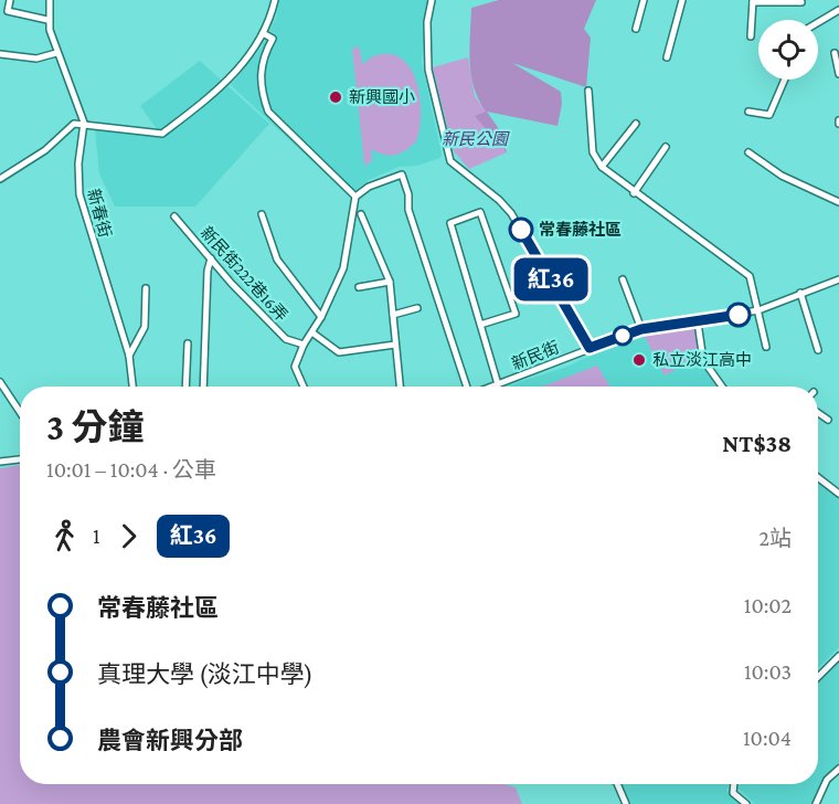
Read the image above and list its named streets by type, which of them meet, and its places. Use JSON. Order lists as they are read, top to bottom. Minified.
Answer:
{"streets":{"street":["新春街","新民街222巷16弄","新民街"]},"parks":["新民公園"],"places":["新興國小","常春藤社區","私立淡江高中"],"lines":["bus line 紅36"],"page":{"on_map":"紅36","heading":["3 分鐘","10:01 – 10:04 · 公車","NT$38"],"legs":["1","紅36","2站"],"list":[{"name":"常春藤社區","value":"10:02"},{"name":"真理大學 (淡江中學)","value":"10:03"},{"name":"農會新興分部","value":"10:04"}]}}
